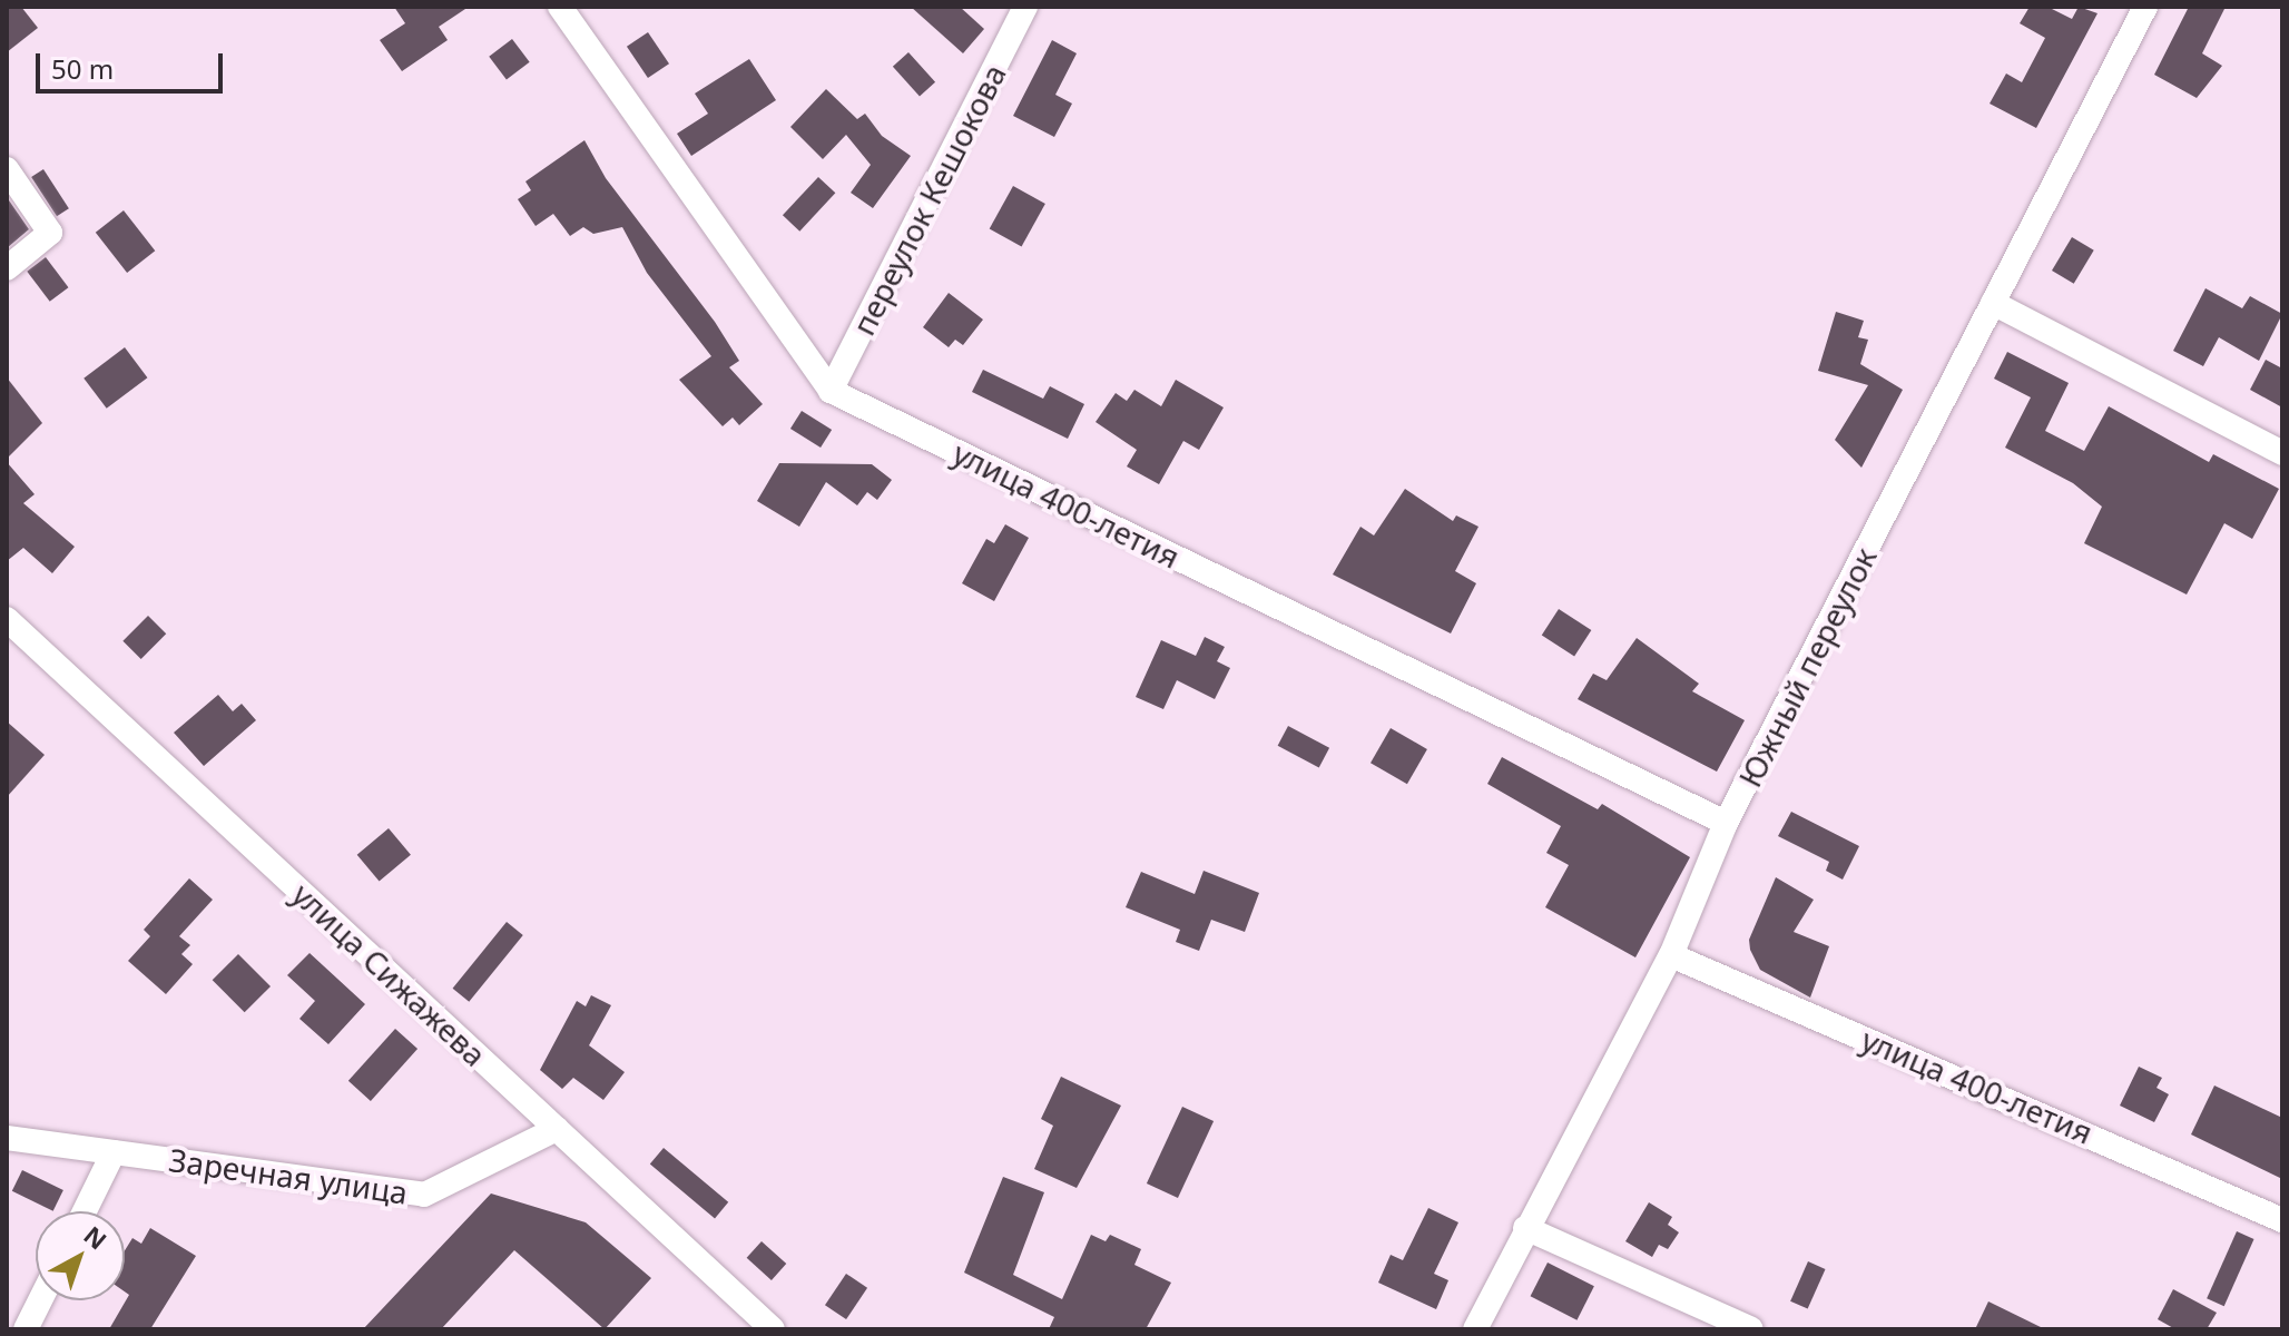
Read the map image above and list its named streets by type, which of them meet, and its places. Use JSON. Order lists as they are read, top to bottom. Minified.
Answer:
{"streets":{"street":["переулок Кешокова","улица 400-летия","Южный переулок","улица Сижажева","Заречная улица"]},"crossings":[["переулок Кешокова","улица 400-летия"],["улица 400-летия","Южный переулок"],["улица Сижажева","Заречная улица"]],"scale_bar":"50 m","north":"top right"}
